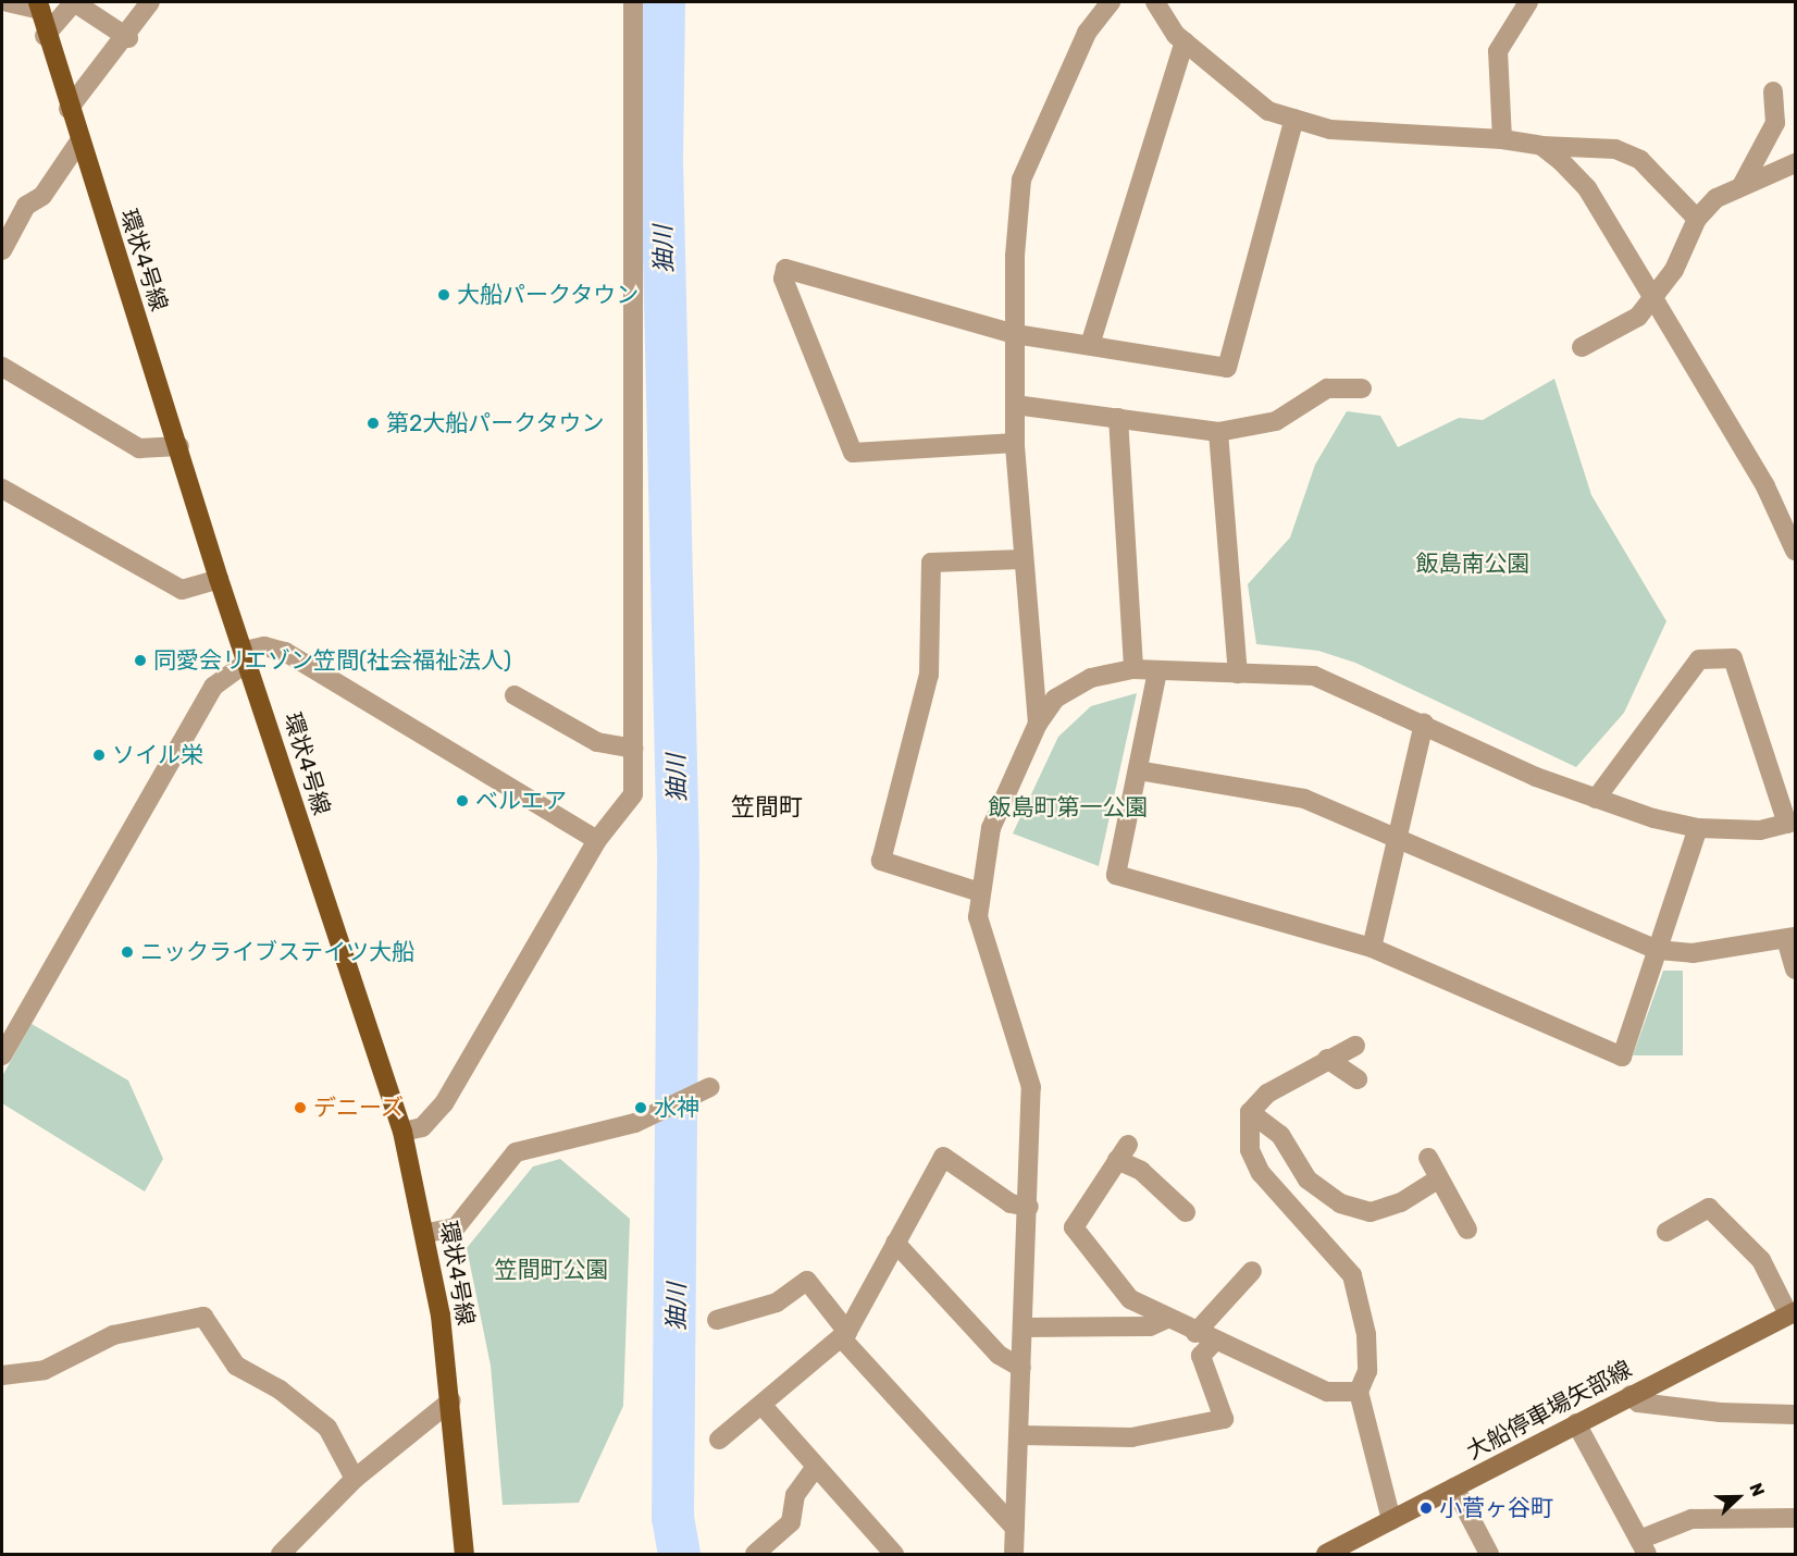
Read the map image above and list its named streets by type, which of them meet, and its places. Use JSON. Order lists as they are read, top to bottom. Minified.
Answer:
{"streets":{"main road":["環状4号線","大船停車場矢部線"]},"districts":["笠間町"],"water":["㹨川"],"parks":["飯島南公園","飯島町第一公園","笠間町公園"],"places":["大船パークタウン","第2大船パークタウン","同愛会リエゾン笠間(社会福祉法人)","ソイル栄","ベルエア","ニックライブステイツ大船","デニーズ","水神","小菅ヶ谷町"],"north":"right"}
